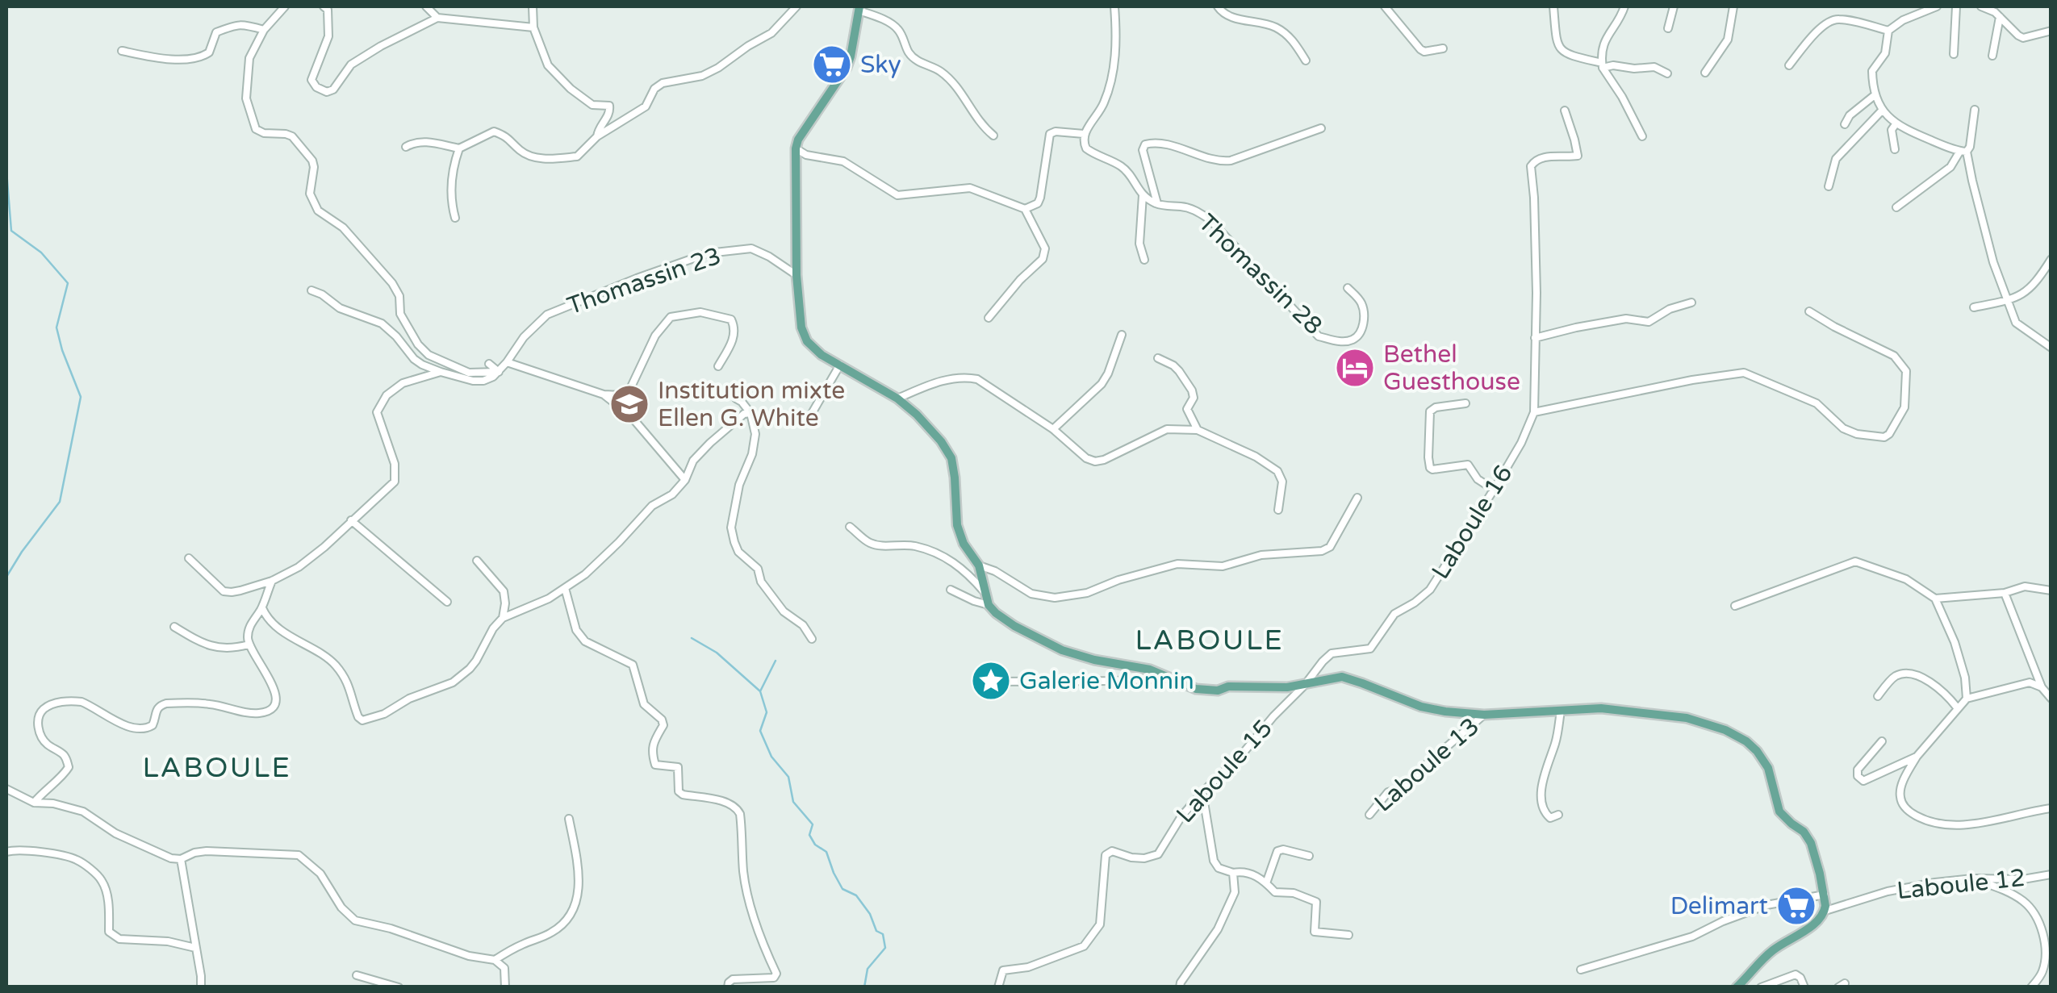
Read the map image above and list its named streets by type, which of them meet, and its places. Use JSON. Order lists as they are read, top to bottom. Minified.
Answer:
{"streets":{"street":["Thomassin 28","Thomassin 23","Laboule 16","Laboule 13","Laboule 15","Laboule 12"]},"crossings":[["Laboule 16","Laboule 15"]],"districts":["LABOULE","LABOULE"],"places":{"supermarket":["Sky","Delimart"],"hotel":["Bethel Guesthouse"],"school or university":["Institution mixte Ellen G. White"],"place":["Galerie Monnin"]}}
